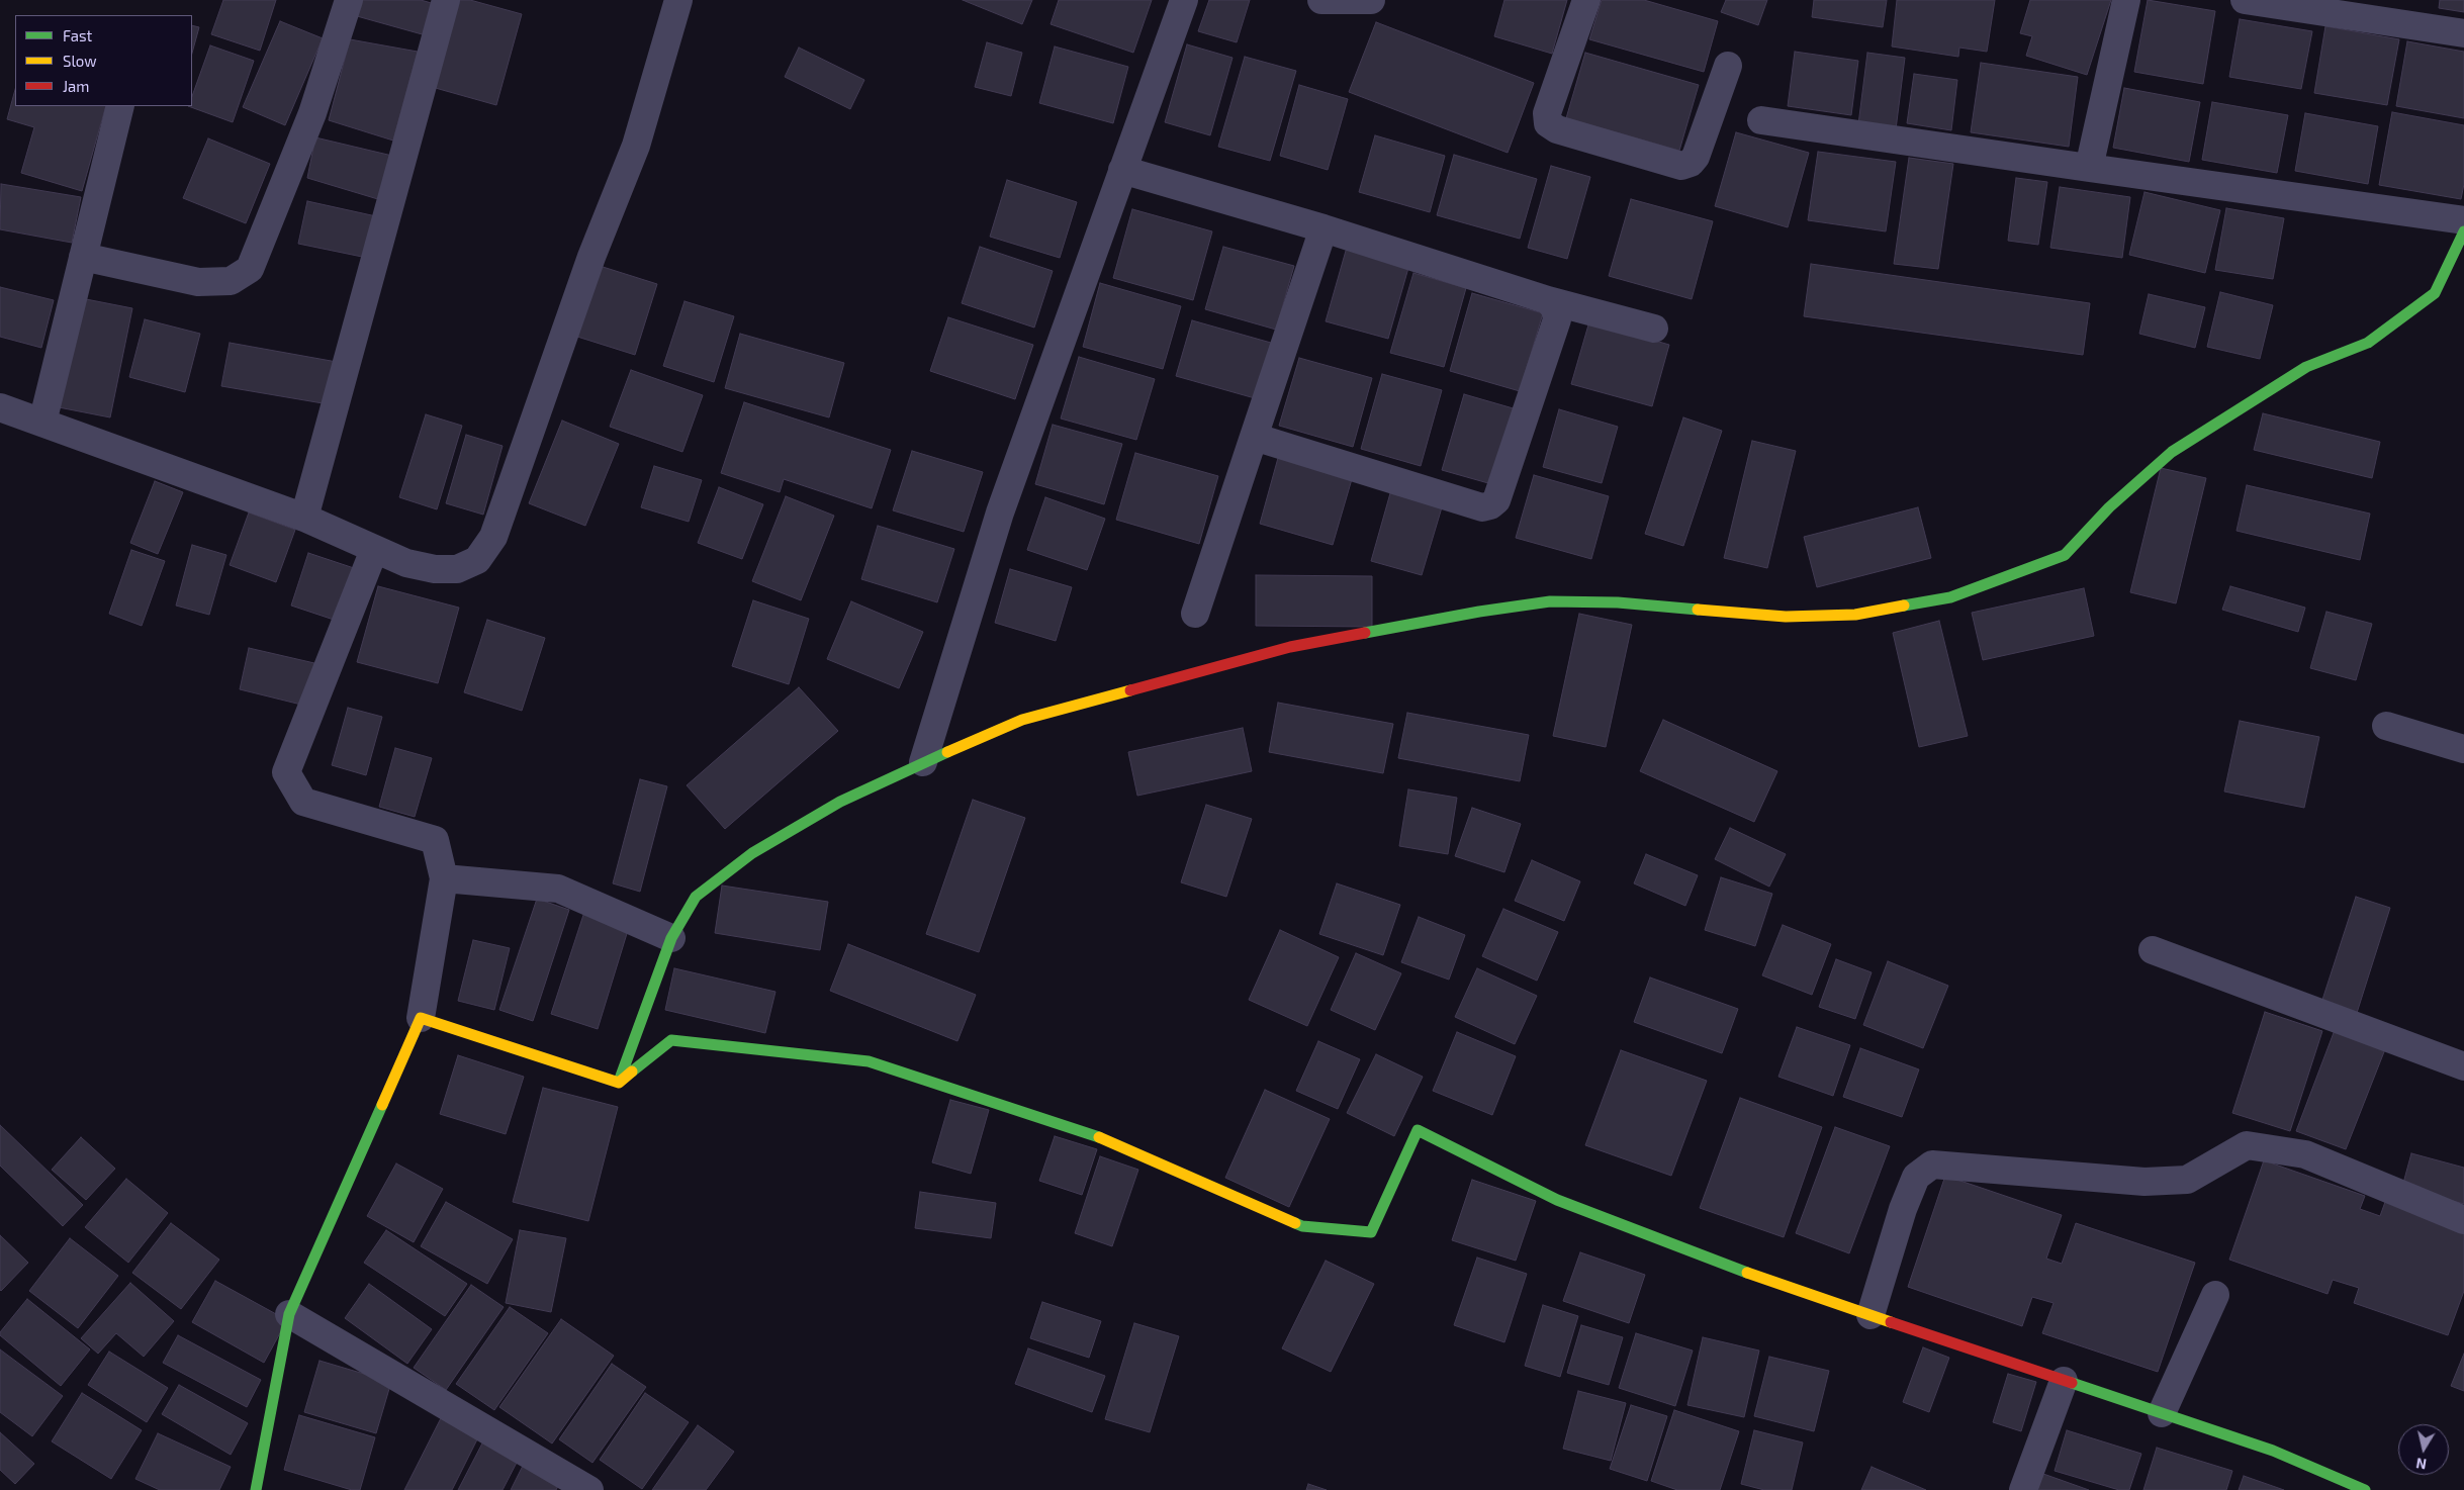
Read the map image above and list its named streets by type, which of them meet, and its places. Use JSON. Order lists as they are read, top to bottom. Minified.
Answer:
{"legend":["Fast","Slow","Jam"],"north":"bottom"}
